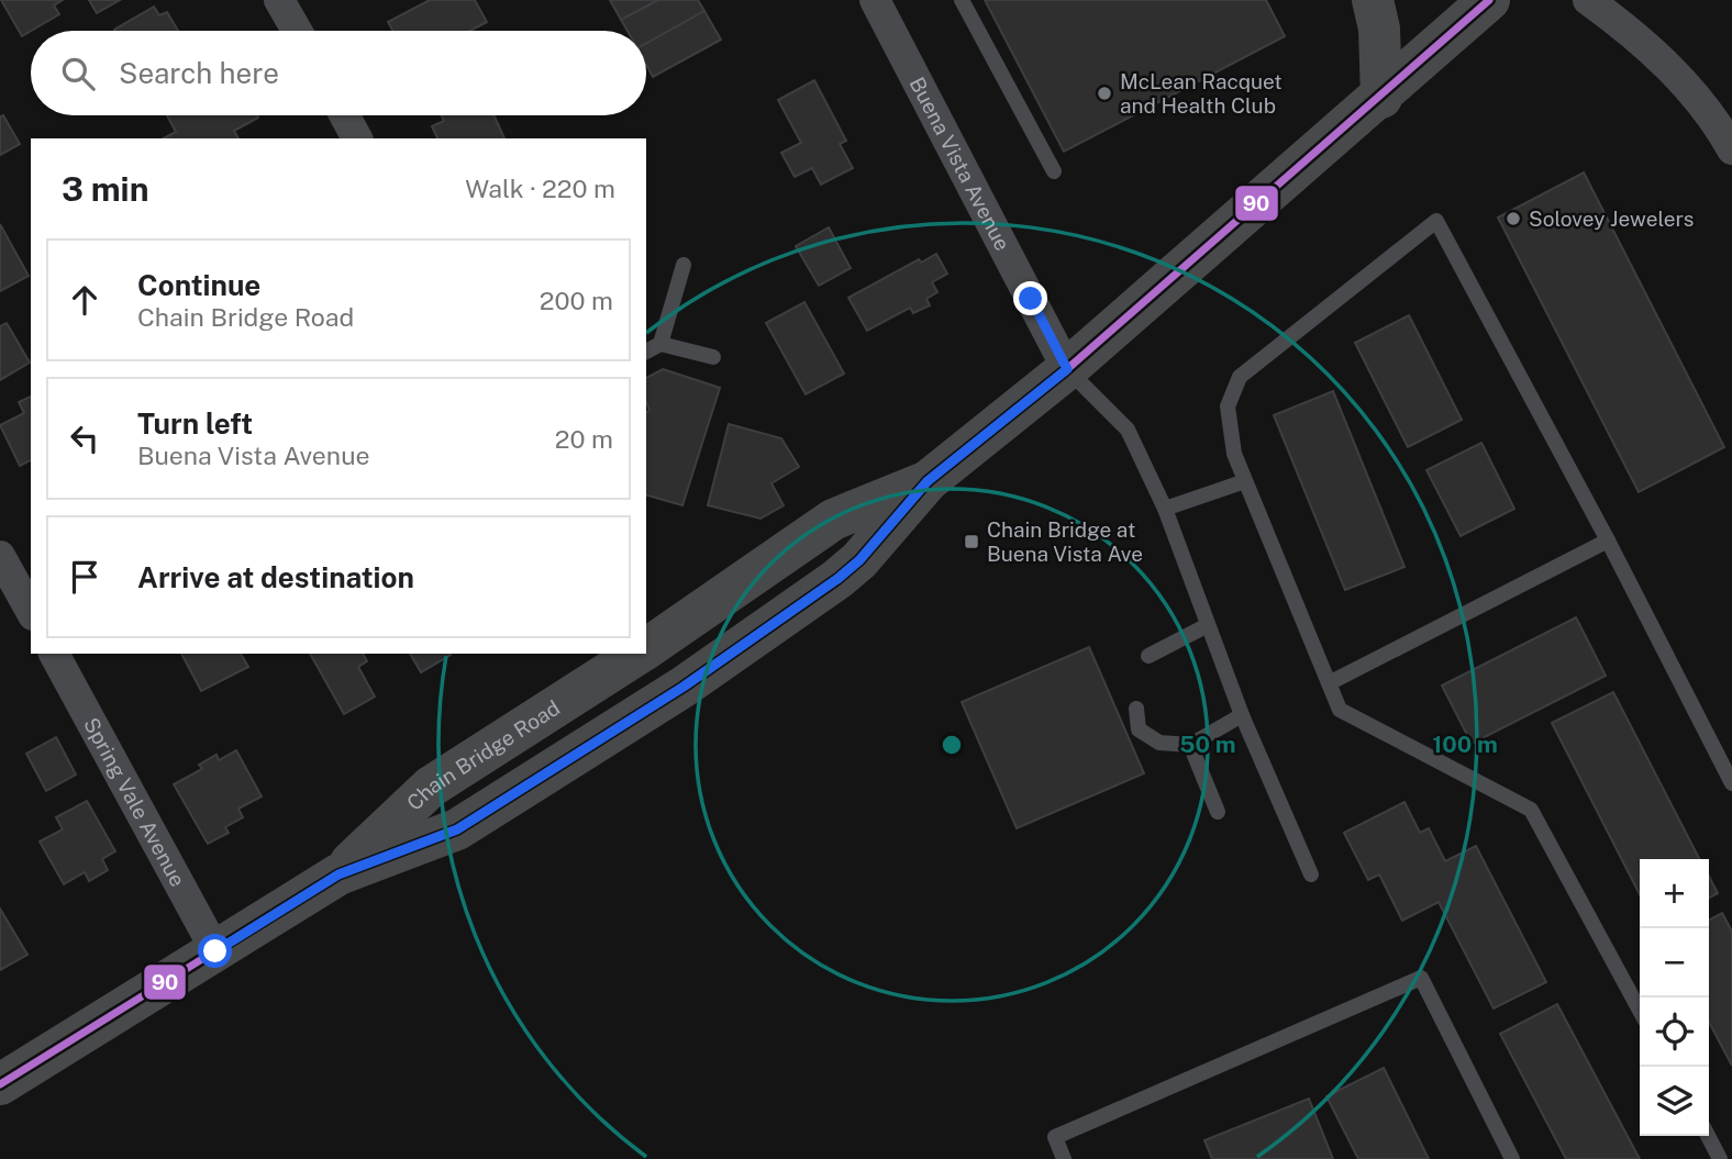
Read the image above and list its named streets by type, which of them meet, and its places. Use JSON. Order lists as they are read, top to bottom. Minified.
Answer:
{"streets":{"main road":["Chain Bridge Road"],"street":["Buena Vista Avenue","Spring Vale Avenue"]},"crossings":[["Buena Vista Avenue","Chain Bridge Road"],["Chain Bridge Road","Spring Vale Avenue"]],"places":{"other":["McLean Racquet and Health Club","Solovey Jewelers"],"transit":["Chain Bridge at Buena Vista Ave"]},"lines":["transit line 90"],"page":{"search":"Search here","heading":["3 min","Walk · 220 m"],"list":[["Continue","Chain Bridge Road","200 m"],["Turn left","Buena Vista Avenue","20 m"],"Arrive at destination"],"map_buttons":["+","−"]},"rings":["50 m","100 m"]}
